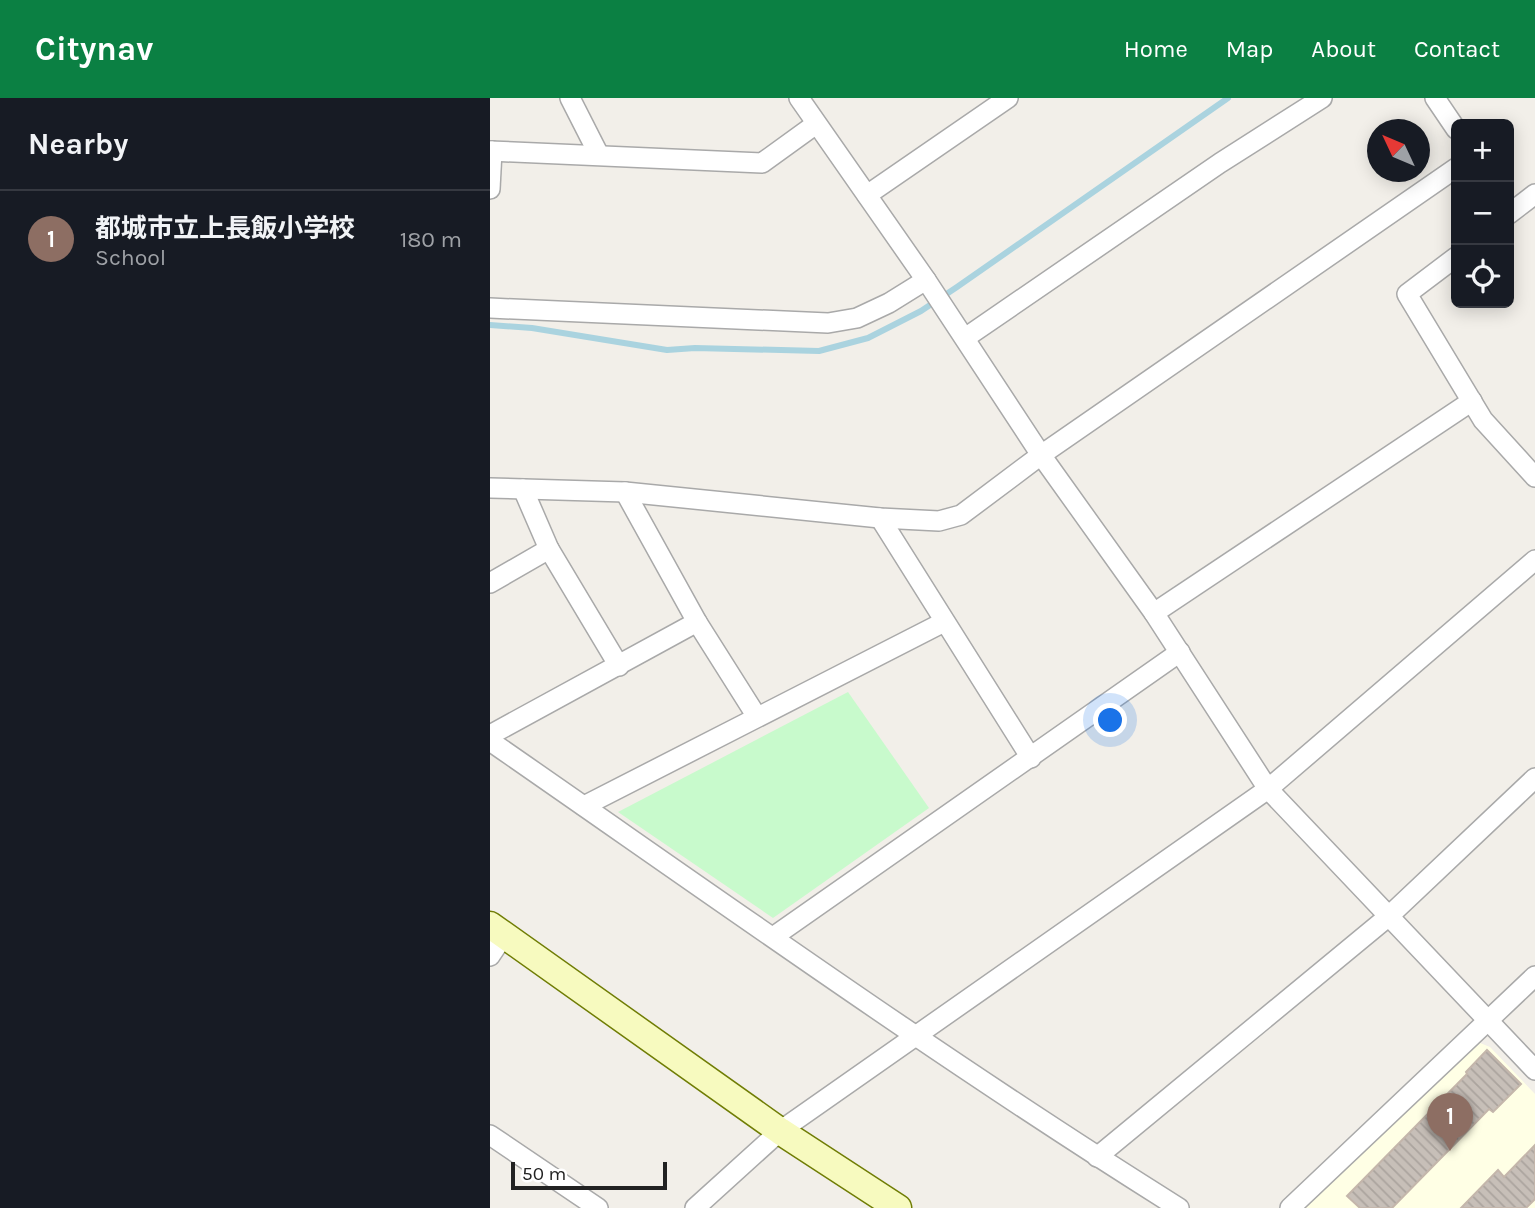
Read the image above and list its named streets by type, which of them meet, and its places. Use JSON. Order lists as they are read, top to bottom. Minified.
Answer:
{"scale_bar":"50 m","north":"top left","page":{"header":"Citynav","nav":["Home","Map","About","Contact"],"heading":"Nearby","map_buttons":["+","−"],"list":[{"mark":"1","name":"都城市立上長飯小学校","note":"School","value":"180 m"}],"pins":"1","scale":"50 m"}}
